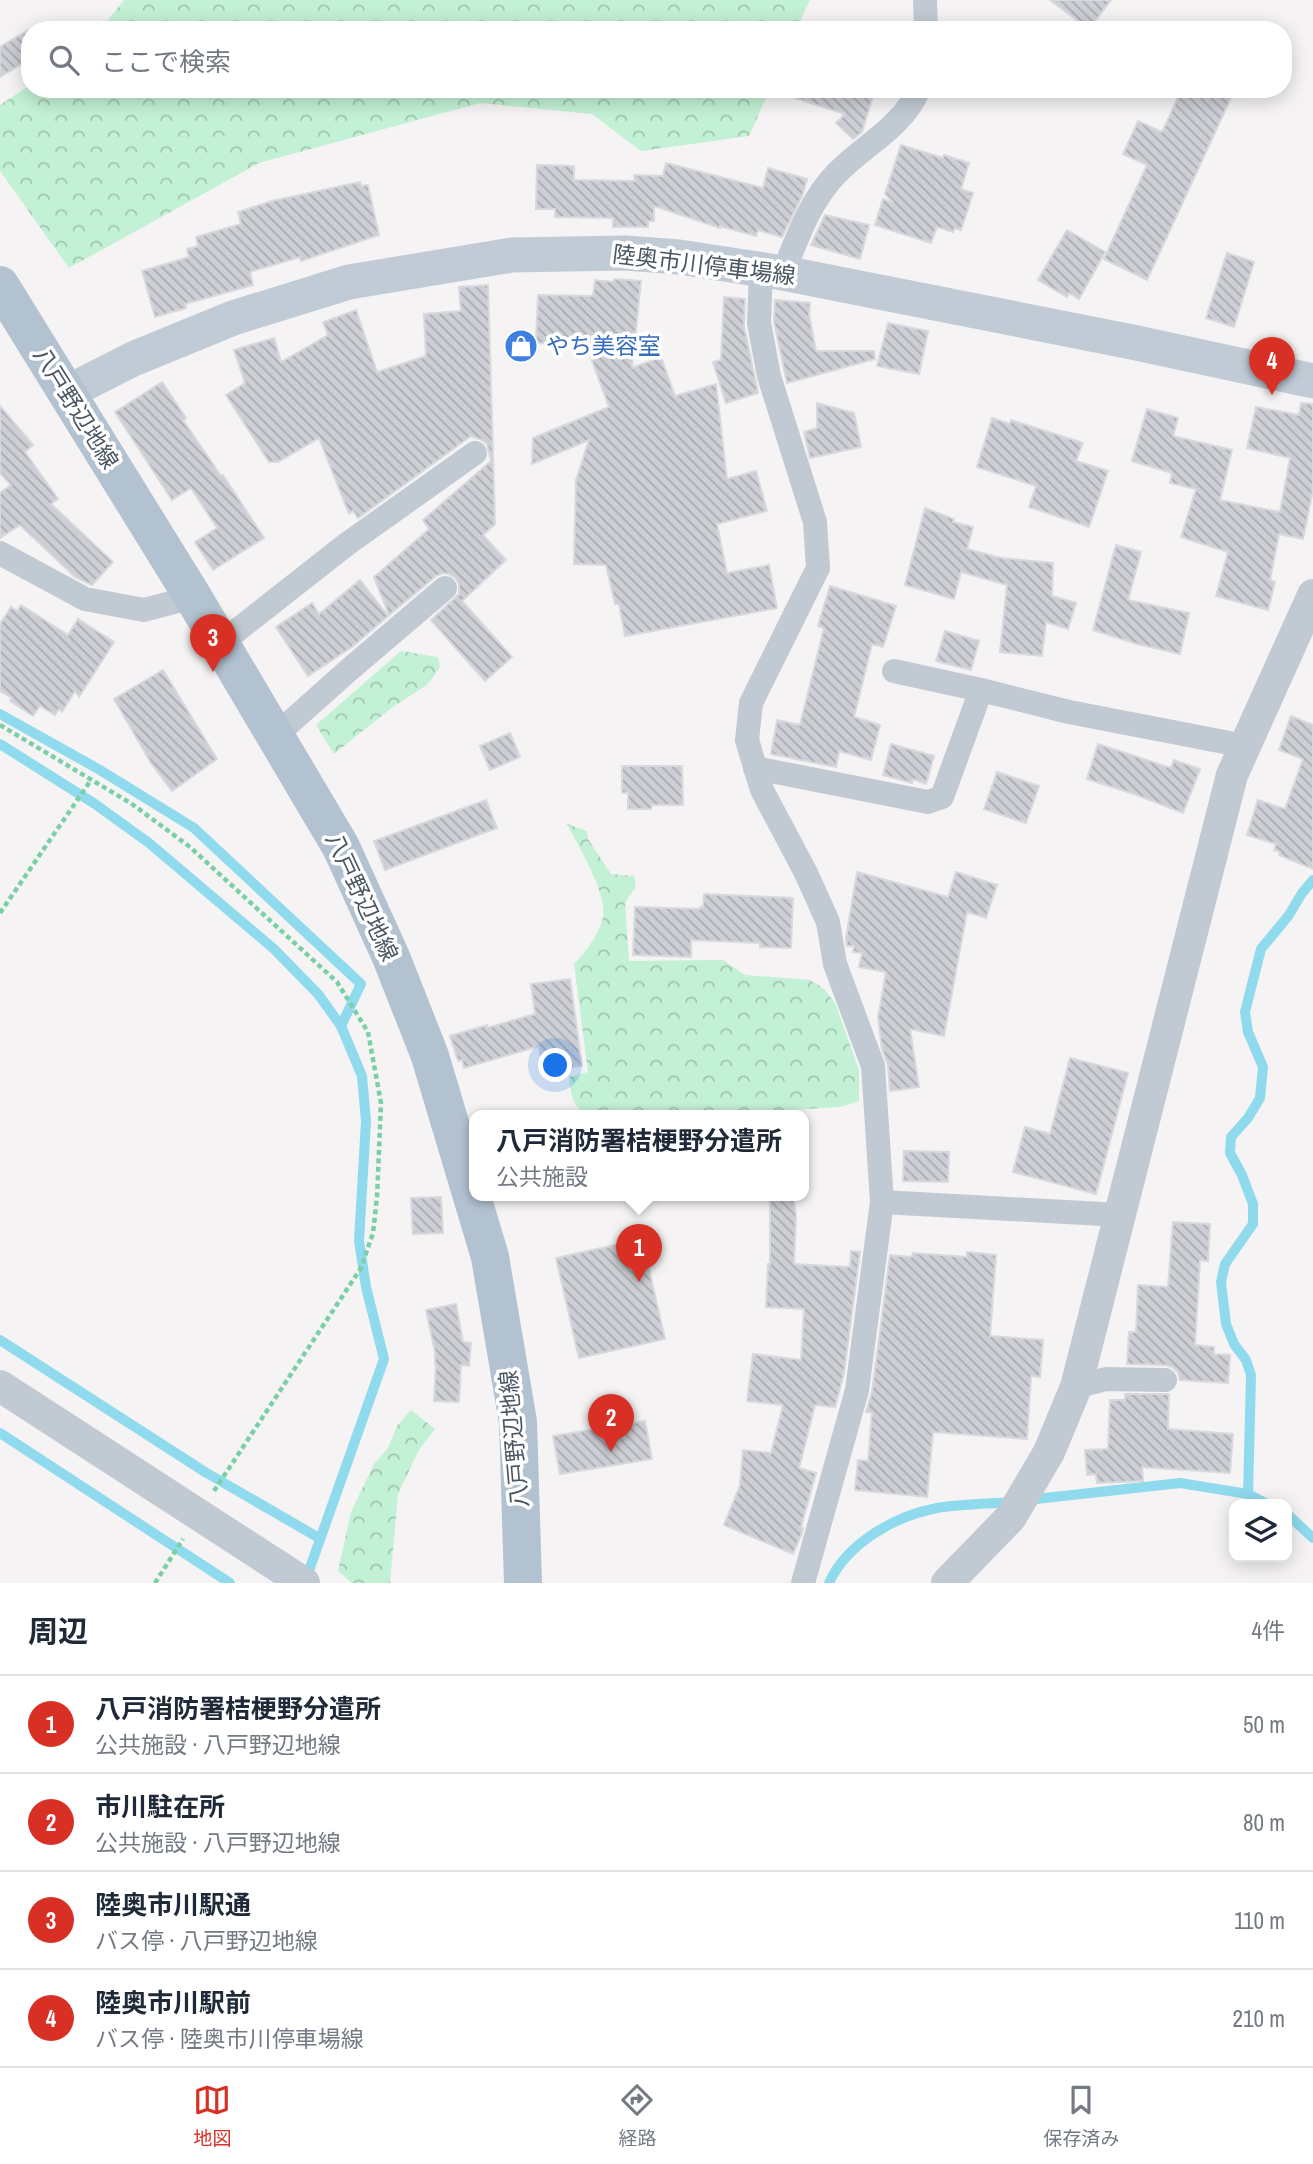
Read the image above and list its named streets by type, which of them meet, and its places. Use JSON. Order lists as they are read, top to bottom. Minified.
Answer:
{"streets":{"main road":["陸奥市川停車場線","八戸野辺地線"]},"crossings":[["陸奥市川停車場線","八戸野辺地線"]],"places":{"shop":["やち美容室"]},"page":{"search":"ここで検索","pins":["4","3","1","2"],"popup":["八戸消防署桔梗野分遣所","公共施設"],"heading":["周辺","4件"],"list":[{"mark":"1","name":"八戸消防署桔梗野分遣所","note":"公共施設 · 八戸野辺地線","value":"50 m"},{"mark":"2","name":"市川駐在所","note":"公共施設 · 八戸野辺地線","value":"80 m"},{"mark":"3","name":"陸奥市川駅通","note":"バス停 · 八戸野辺地線","value":"110 m"},{"mark":"4","name":"陸奥市川駅前","note":"バス停 · 陸奥市川停車場線","value":"210 m"}],"nav":["地図","経路","保存済み"]}}
